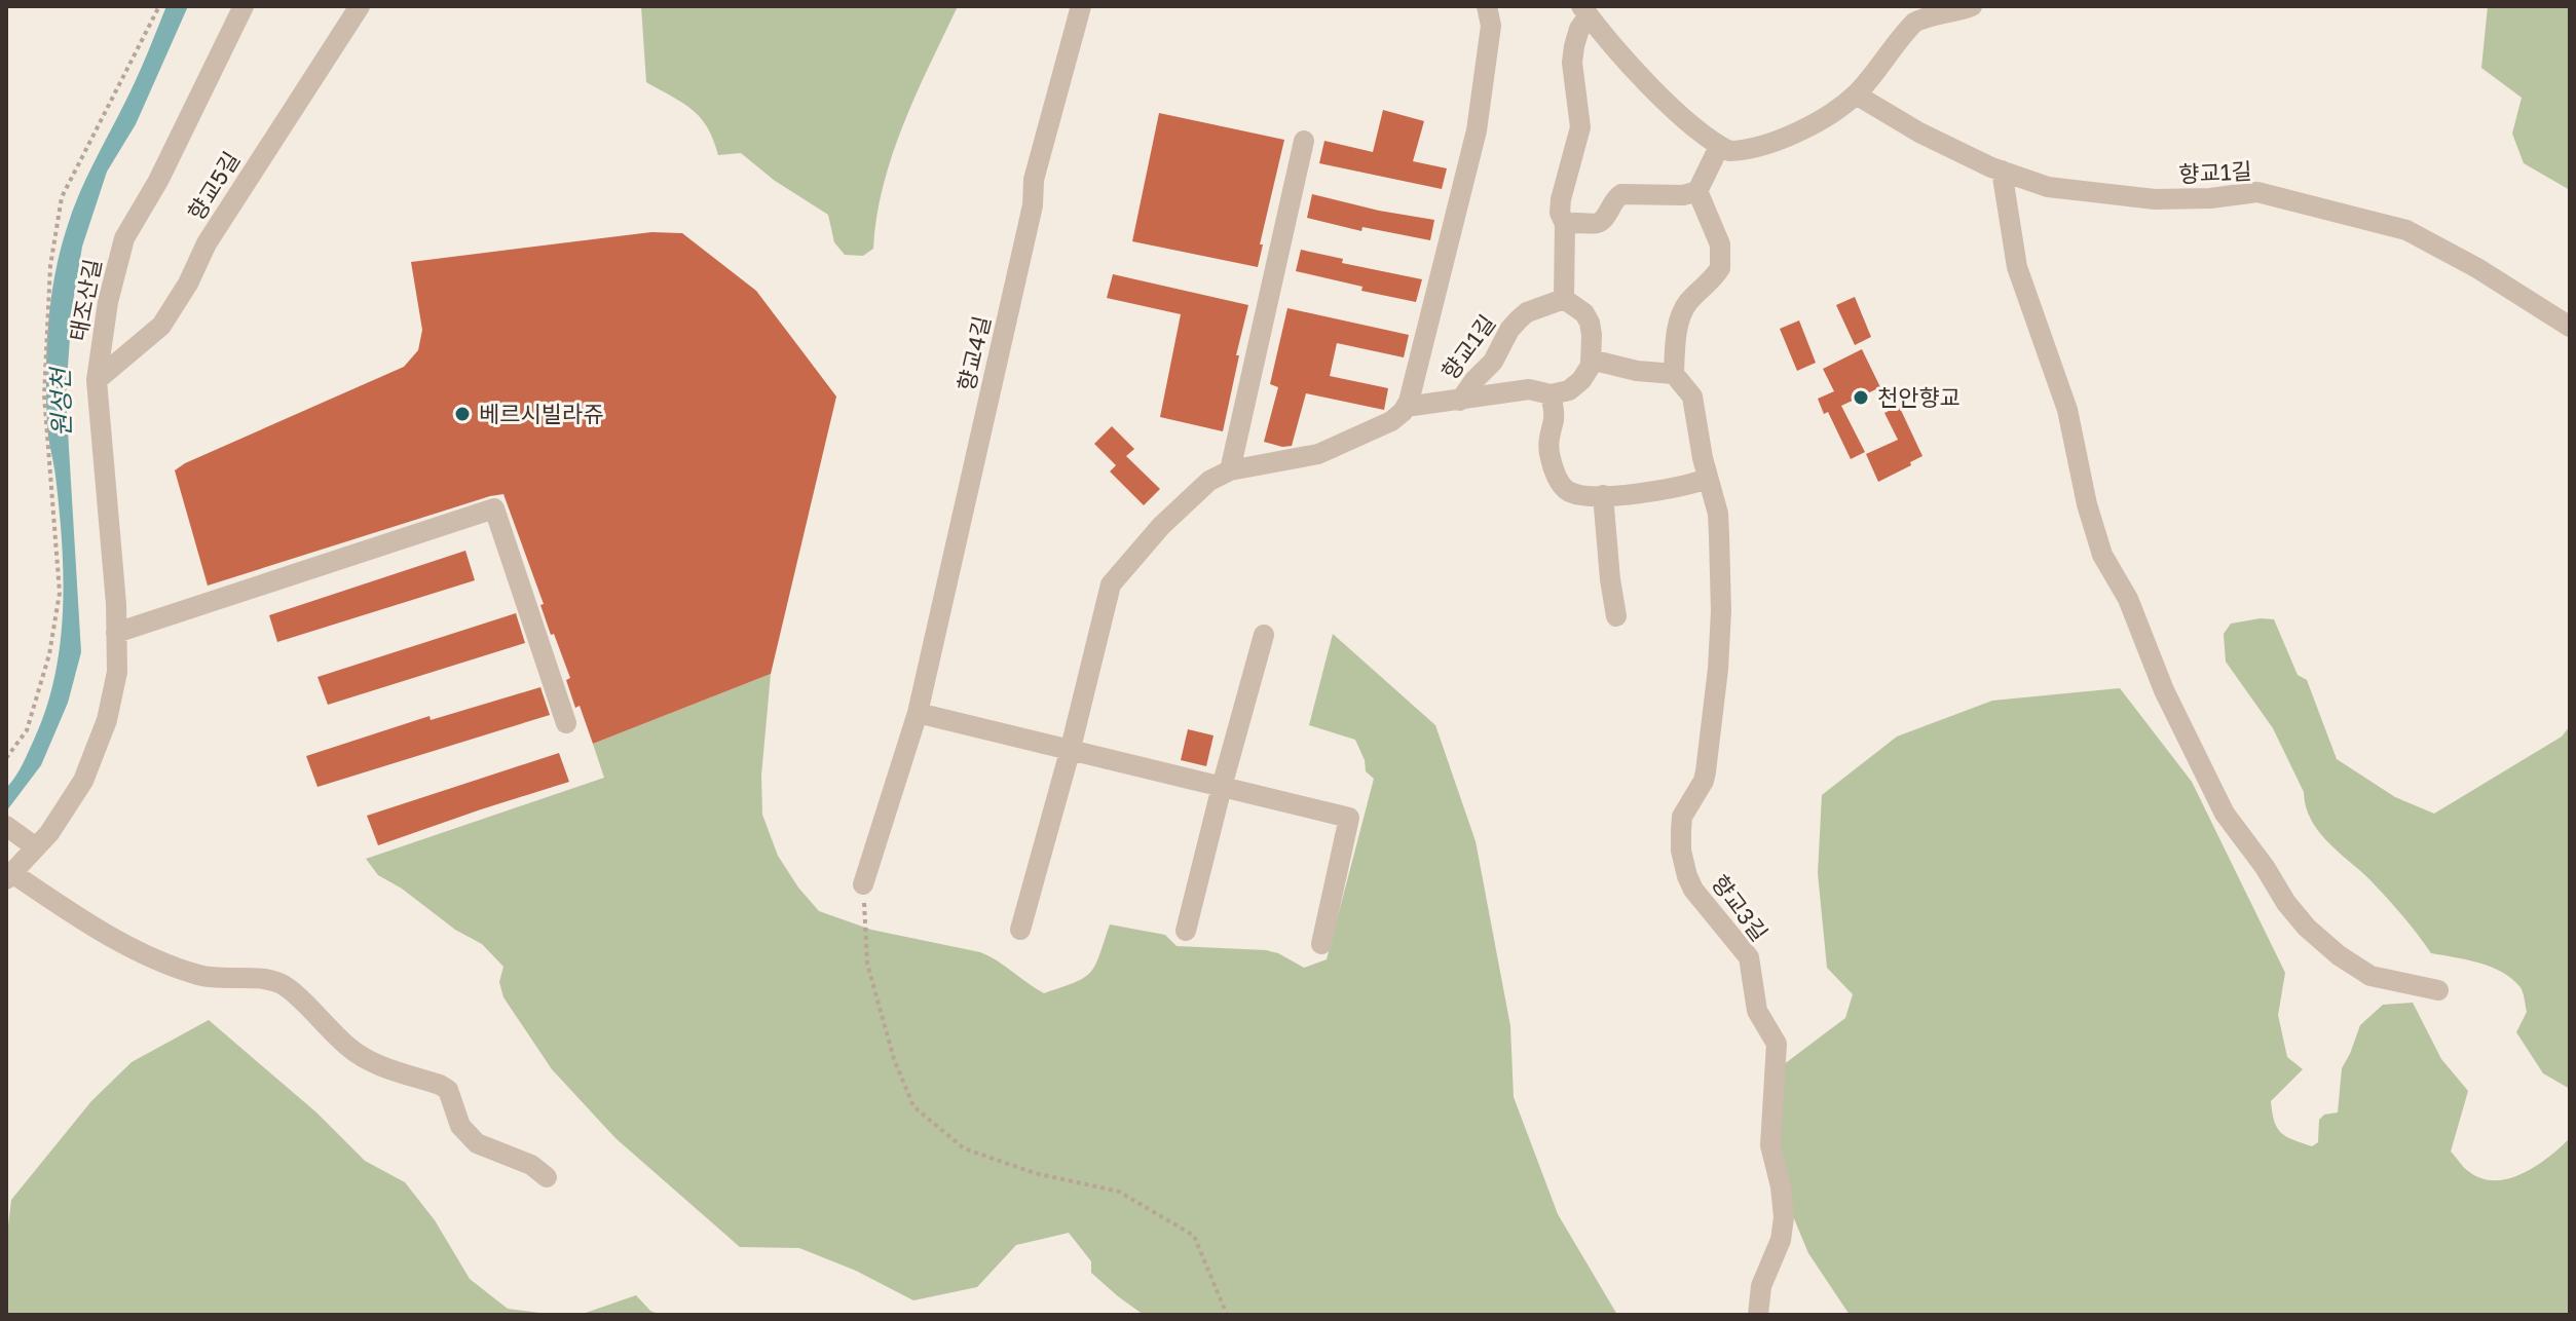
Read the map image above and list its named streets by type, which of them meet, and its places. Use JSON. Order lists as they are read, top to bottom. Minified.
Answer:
{"streets":{"street":["향교1길","향교5길","태조산길","향교4길","향교3길"]},"crossings":[["향교5길","태조산길"]],"water":["원성천"],"places":["천안향교","베르시빌라쥬"]}
